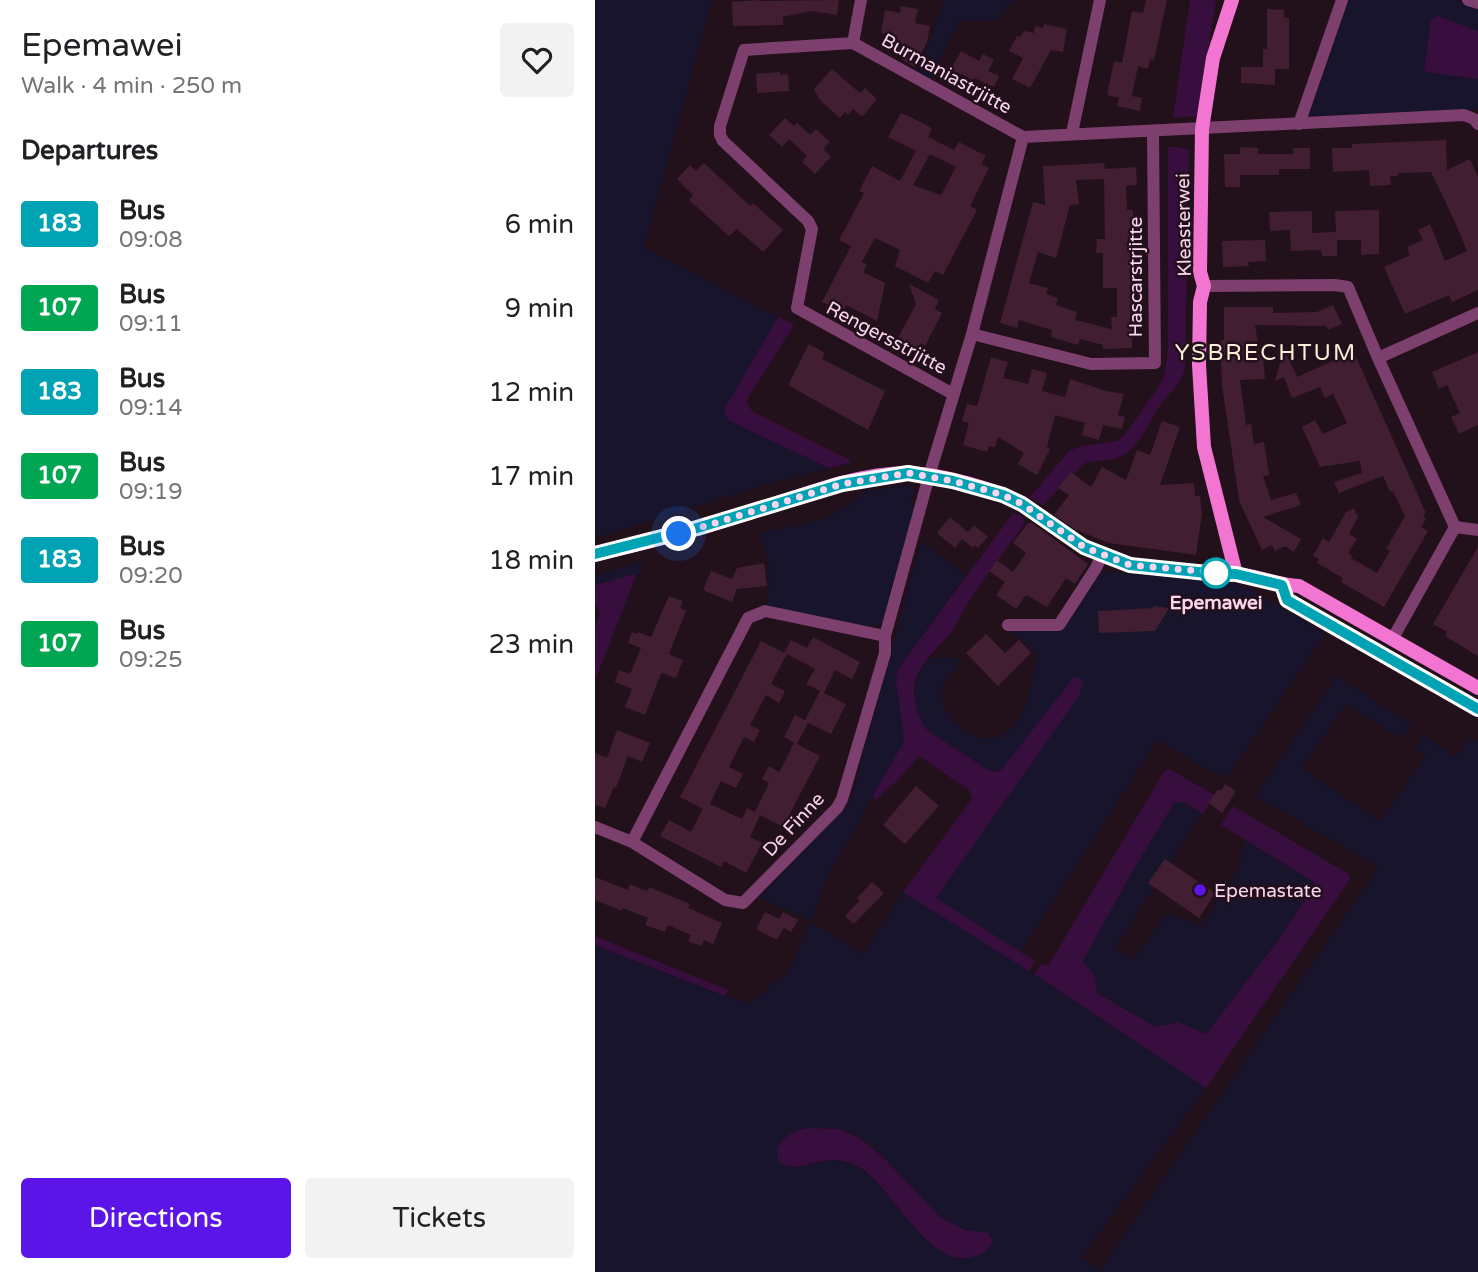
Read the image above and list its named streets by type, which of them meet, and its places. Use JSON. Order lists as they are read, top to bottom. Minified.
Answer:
{"streets":{"street":["Burmaniastrjitte","Kleasterwei","Hascarstrjitte","Rengersstrjitte","De Finne"]},"crossings":[["Burmaniastrjitte","Rengersstrjitte"]],"districts":["YSBRECHTUM"],"places":["Epemawei","Epemastate"],"lines":["bus line 183"],"page":{"heading":[["Epemawei","Walk · 4 min · 250 m"],"Departures"],"list":[{"mark":"183","name":"Bus","note":"09:08","value":"6 min"},{"mark":"107","name":"Bus","note":"09:11","value":"9 min"},{"mark":"183","name":"Bus","note":"09:14","value":"12 min"},{"mark":"107","name":"Bus","note":"09:19","value":"17 min"},{"mark":"183","name":"Bus","note":"09:20","value":"18 min"},{"mark":"107","name":"Bus","note":"09:25","value":"23 min"}],"buttons":["Directions","Tickets"]}}
